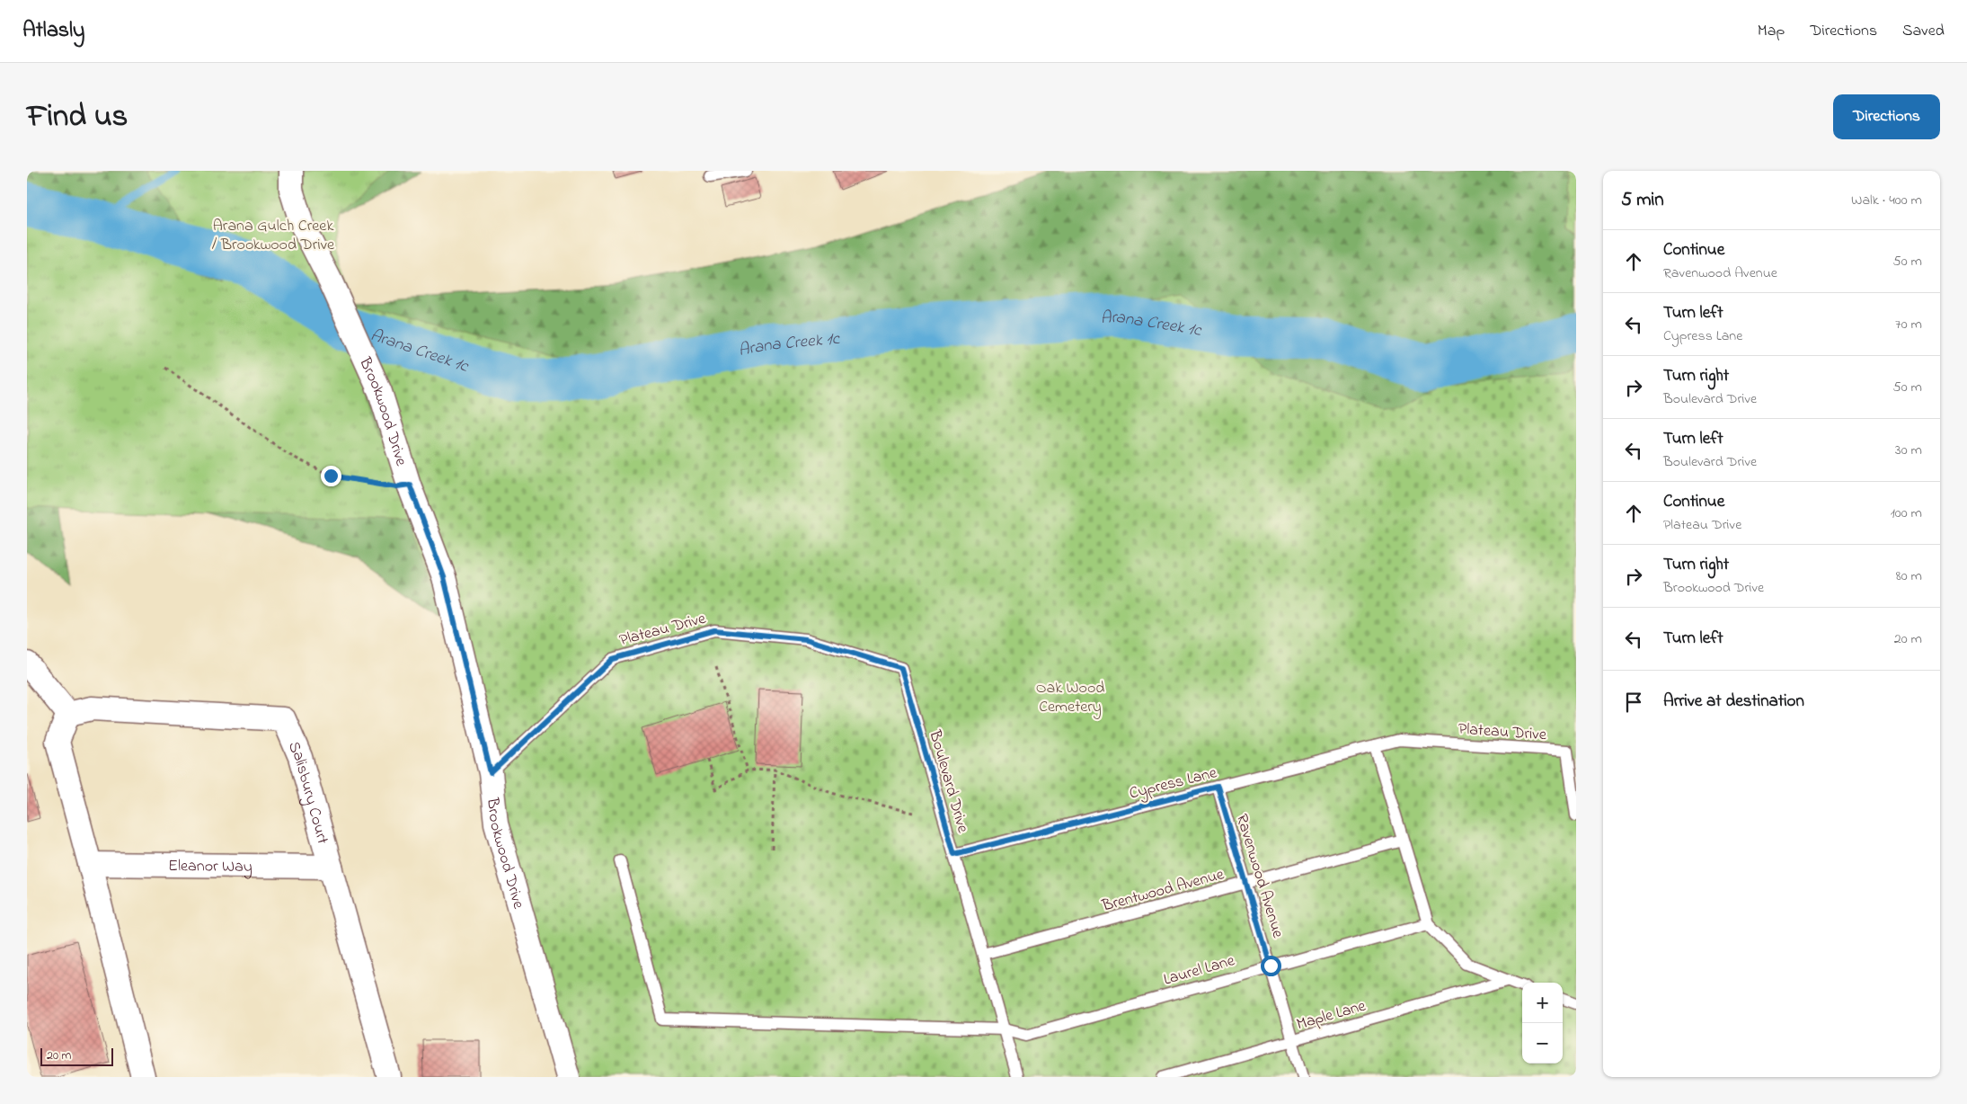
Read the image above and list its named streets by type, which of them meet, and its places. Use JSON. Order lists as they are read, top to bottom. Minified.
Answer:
{"streets":{"street":["Brookwood Drive","Salisbury Court","Eleanor Way"],"lane":["Plateau Drive","Boulevard Drive","Cypress Lane","Ravenwood Avenue","Brentwood Avenue","Laurel Lane","Maple Lane"]},"crossings":[["Brookwood Drive","Plateau Drive"],["Plateau Drive","Boulevard Drive"],["Plateau Drive","Cypress Lane"],["Boulevard Drive","Cypress Lane"],["Boulevard Drive","Brentwood Avenue"],["Boulevard Drive","Laurel Lane"],["Cypress Lane","Ravenwood Avenue"],["Salisbury Court","Eleanor Way"],["Ravenwood Avenue","Brentwood Avenue"],["Ravenwood Avenue","Laurel Lane"],["Ravenwood Avenue","Maple Lane"]],"water":["Arana Creek 1c"],"parks":["Arana Gulch Creek / Brookwood Drive","Oak Wood Cemetery"],"scale_bar":"20 m","page":{"header":"Atlasly","nav":["Map","Directions","Saved"],"title":"Find us","buttons":"Directions","heading":["5 min","Walk · 400 m"],"list":[["Continue","Ravenwood Avenue","50 m"],["Turn left","Cypress Lane","70 m"],["Turn right","Boulevard Drive","50 m"],["Turn left","Boulevard Drive","30 m"],["Continue","Plateau Drive","100 m"],["Turn right","Brookwood Drive","80 m"],["Turn left","20 m"],"Arrive at destination"],"map_buttons":["+","−"],"scale":"20 m"}}
